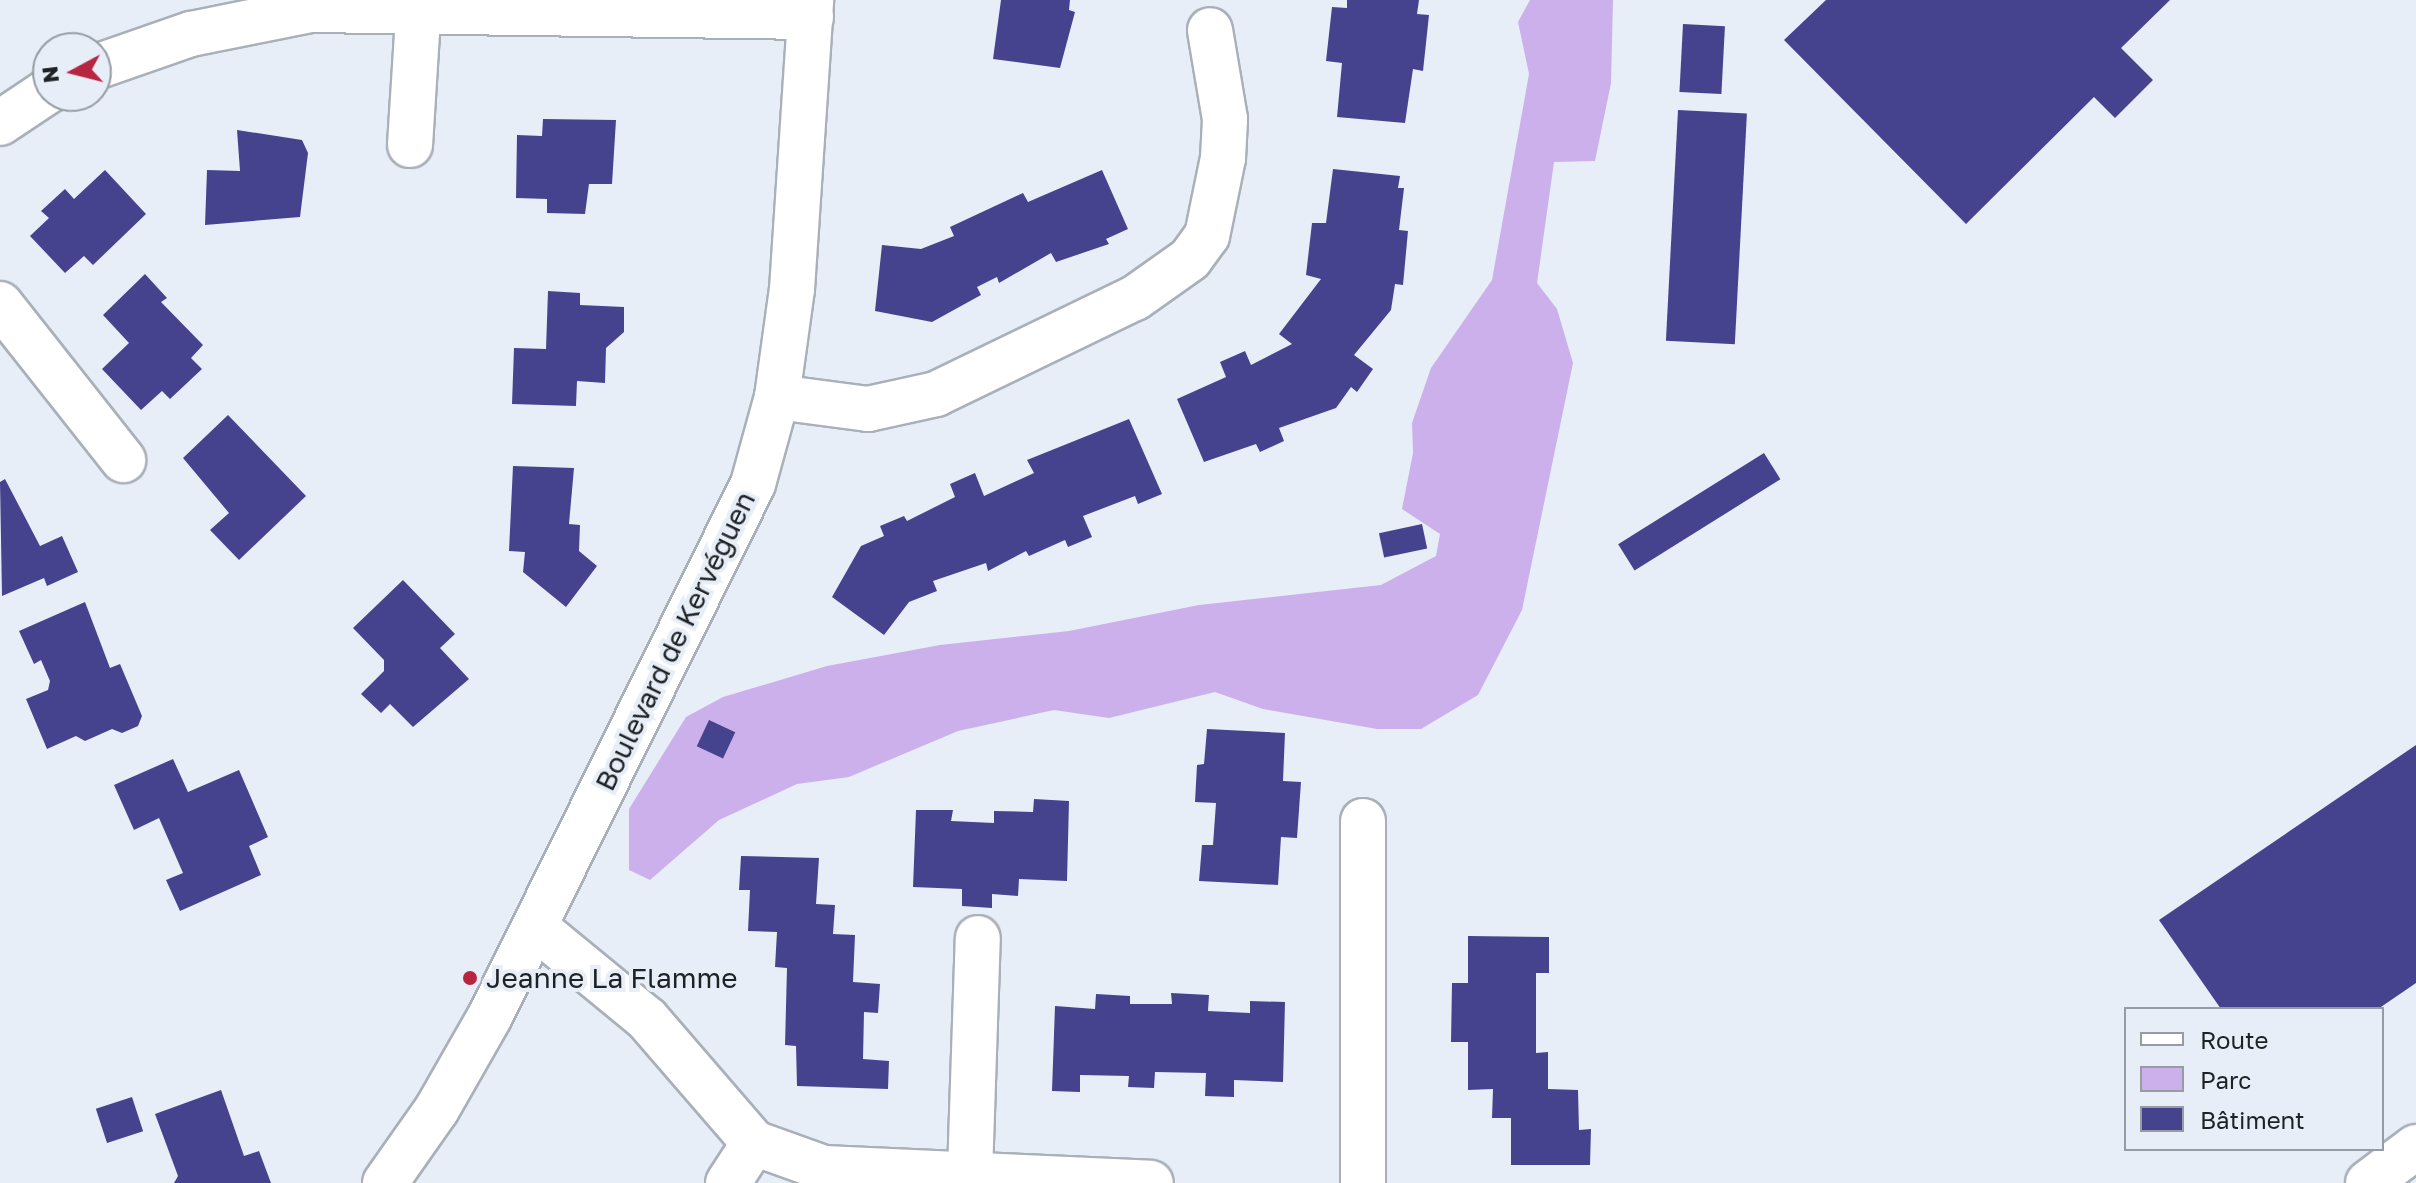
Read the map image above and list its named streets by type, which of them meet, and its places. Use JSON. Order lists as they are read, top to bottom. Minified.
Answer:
{"streets":{"street":["Boulevard de Kervéguen"]},"places":["Jeanne La Flamme"],"legend":["Route","Parc","Bâtiment"],"north":"left"}
